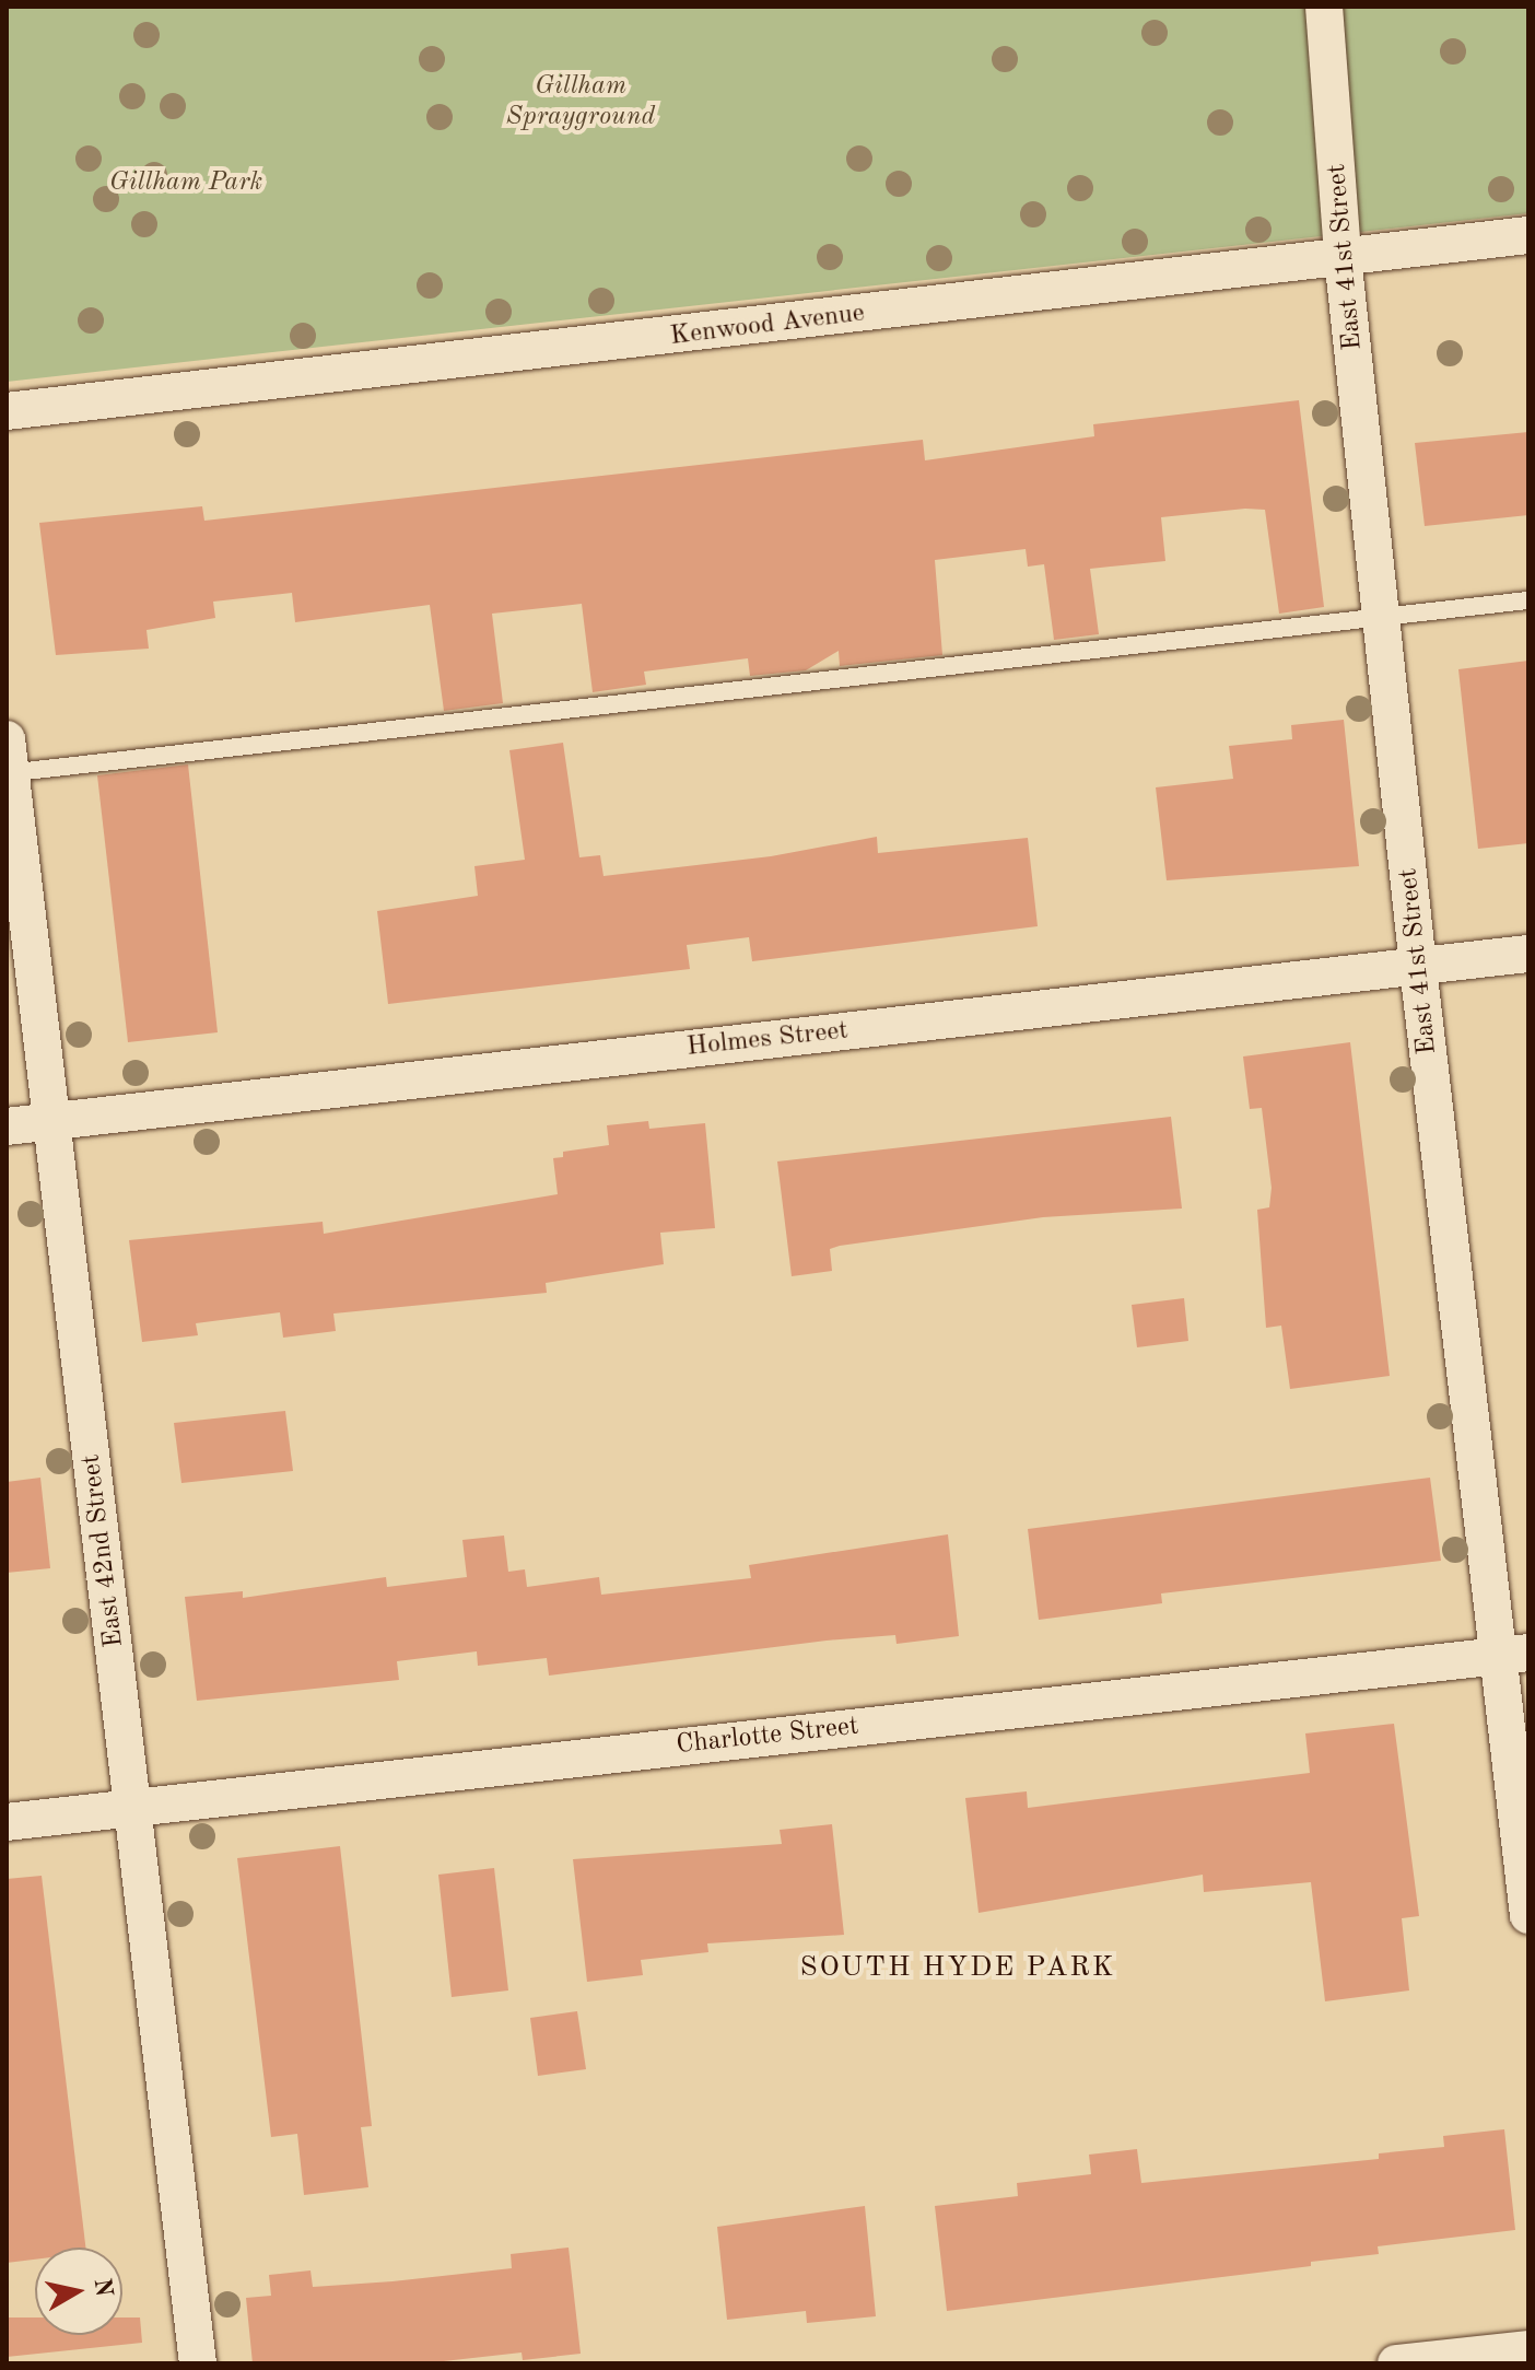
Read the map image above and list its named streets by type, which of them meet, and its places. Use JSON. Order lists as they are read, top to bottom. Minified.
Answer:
{"streets":{"street":["East 41st Street","Kenwood Avenue","Holmes Street","East 42nd Street","Charlotte Street"]},"crossings":[["East 41st Street","Kenwood Avenue"],["East 41st Street","Holmes Street"],["East 41st Street","Charlotte Street"],["Holmes Street","East 42nd Street"],["East 42nd Street","Charlotte Street"]],"districts":["SOUTH HYDE PARK"],"parks":["Gillham Sprayground","Gillham Park"],"north":"right"}
